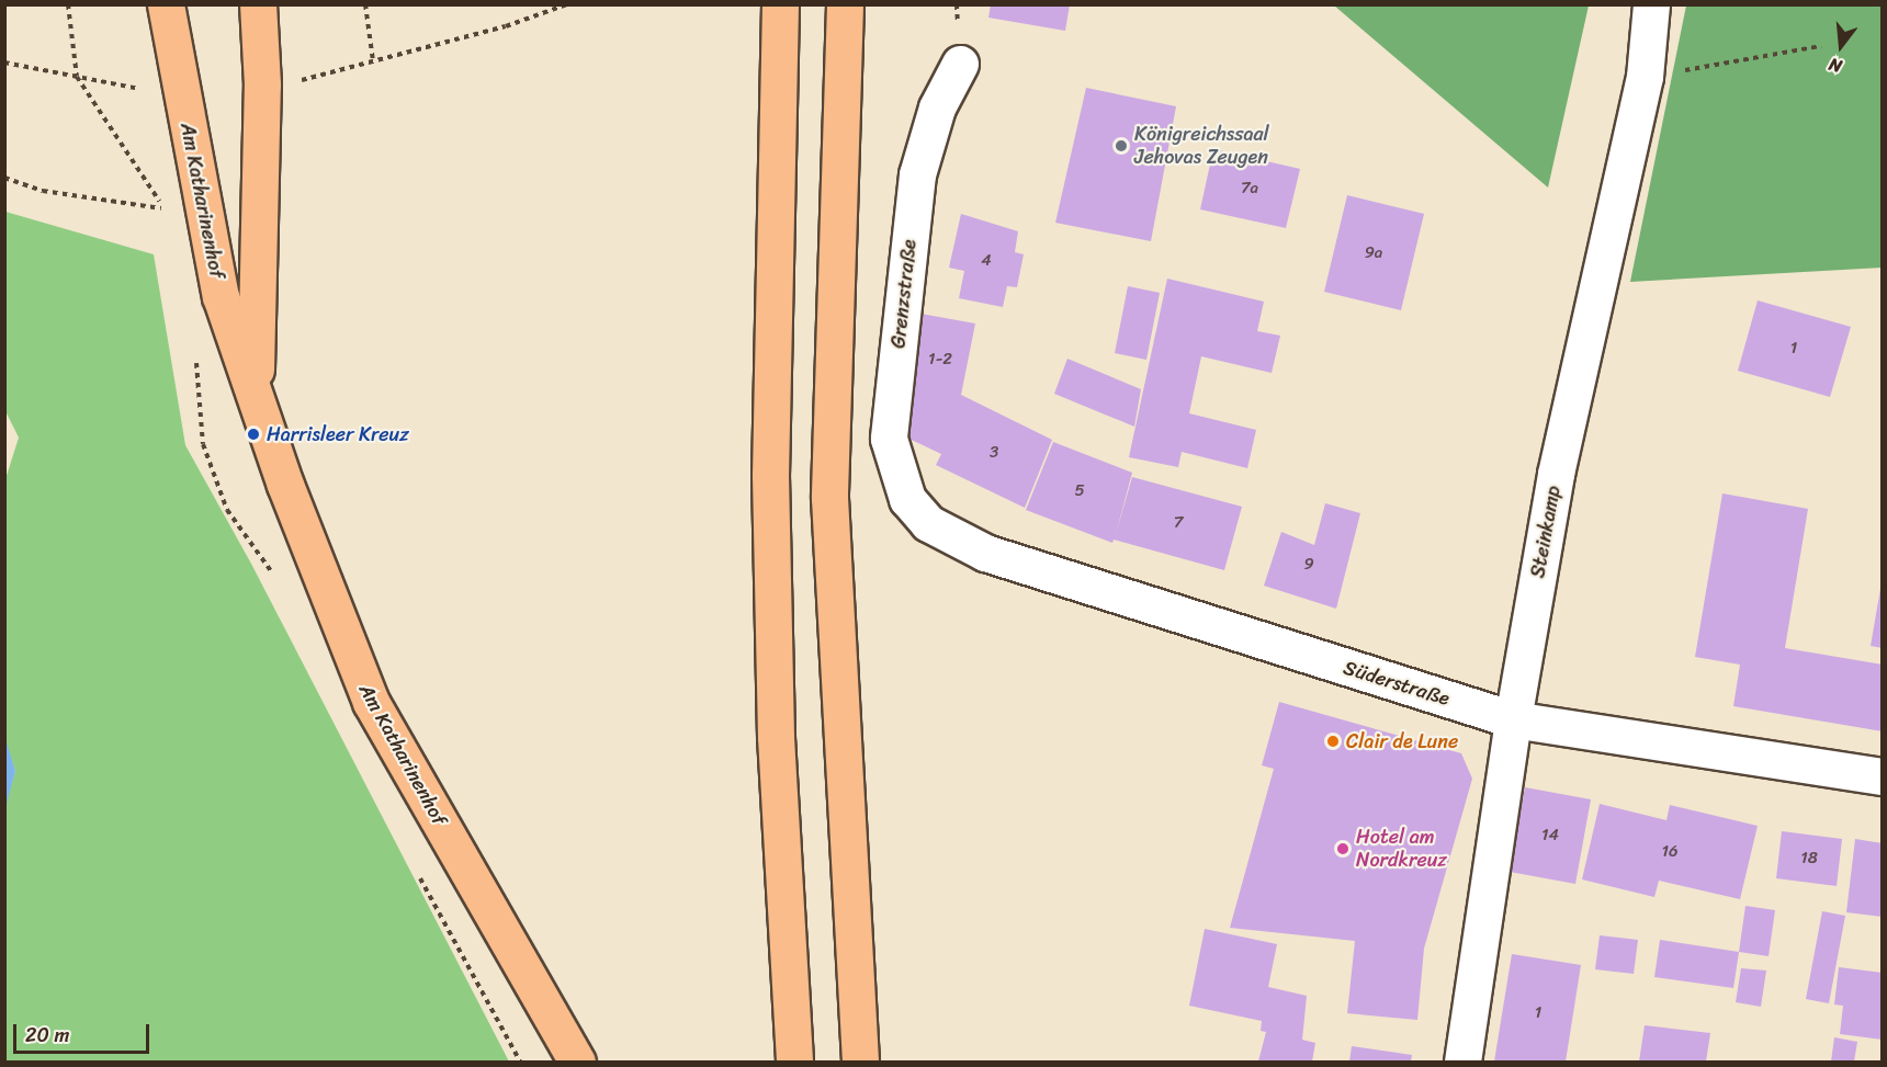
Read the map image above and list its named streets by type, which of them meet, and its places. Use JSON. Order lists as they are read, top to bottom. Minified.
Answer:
{"streets":{"main road":["Am Katharinenhof"],"street":["Grenzstraße","Steinkamp","Süderstraße"]},"crossings":[["Grenzstraße","Süderstraße"],["Steinkamp","Süderstraße"]],"places":["Königreichssaal Jehovas Zeugen","Harrisleer Kreuz","Clair de Lune","Hotel am Nordkreuz"],"house_numbers":["7a","9a","4","1","1-2","3","5","7","9","14","16","18","1"],"scale_bar":"20 m","north":"bottom"}
